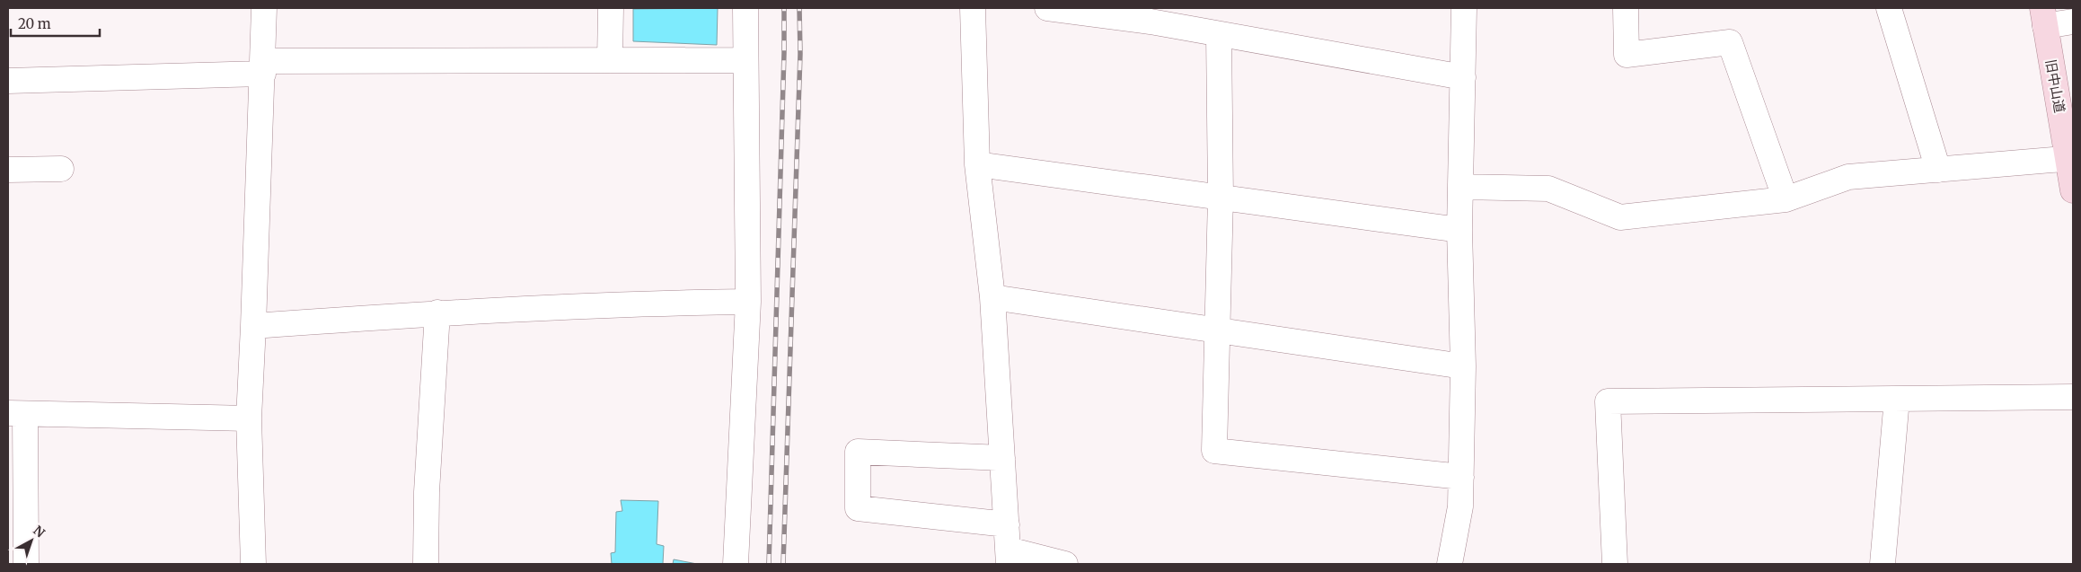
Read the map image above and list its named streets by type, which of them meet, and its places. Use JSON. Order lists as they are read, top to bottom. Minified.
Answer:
{"streets":{"main road":["旧中山道"]},"scale_bar":"20 m","north":"top right"}
